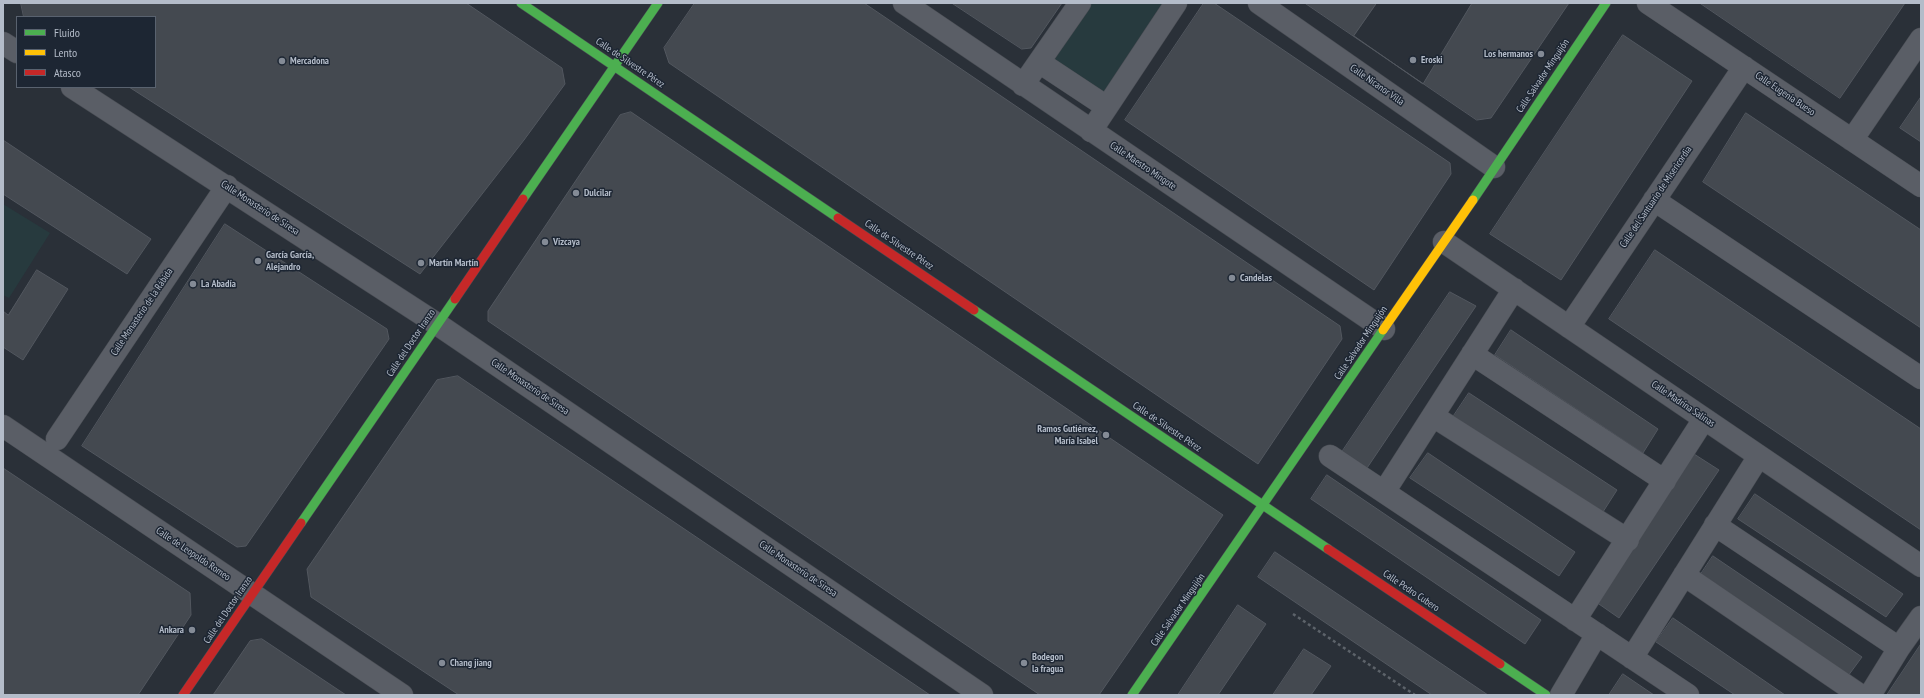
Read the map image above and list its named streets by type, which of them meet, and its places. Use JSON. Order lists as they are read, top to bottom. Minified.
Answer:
{"streets":{"street":["Calle de Silvestre Pérez","Calle Salvador Minguijón","Calle Nicanor Villa","Calle Eugenia Bueso","Calle Maestro Mingote","Calle del Santuario de Misericordia","Calle Monasterio de Siresa","Calle Monasterio de la Rábida","Calle del Doctor Iranzo","Calle Madrina Salinas","Calle de Leopoldo Romeo","Calle Pedro Cubero"]},"crossings":[["Calle de Silvestre Pérez","Calle Salvador Minguijón"],["Calle de Silvestre Pérez","Calle del Doctor Iranzo"],["Calle de Silvestre Pérez","Calle Pedro Cubero"],["Calle Salvador Minguijón","Calle Nicanor Villa"],["Calle Salvador Minguijón","Calle Maestro Mingote"],["Calle Salvador Minguijón","Calle Madrina Salinas"],["Calle Salvador Minguijón","Calle Pedro Cubero"],["Calle Eugenia Bueso","Calle del Santuario de Misericordia"],["Calle del Santuario de Misericordia","Calle Madrina Salinas"],["Calle Monasterio de Siresa","Calle Monasterio de la Rábida"],["Calle Monasterio de Siresa","Calle del Doctor Iranzo"],["Calle del Doctor Iranzo","Calle de Leopoldo Romeo"]],"places":["Los hermanos","Eroski","Mercadona","Dulcilar","Vizcaya","García García, Alejandro","Martín Martín","Candelas","La Abadía","Ramos Gutiérrez, María Isabel","Ankara","Chang jiang","Bodegon la fragua"],"legend":["Fluido","Lento","Atasco"]}
